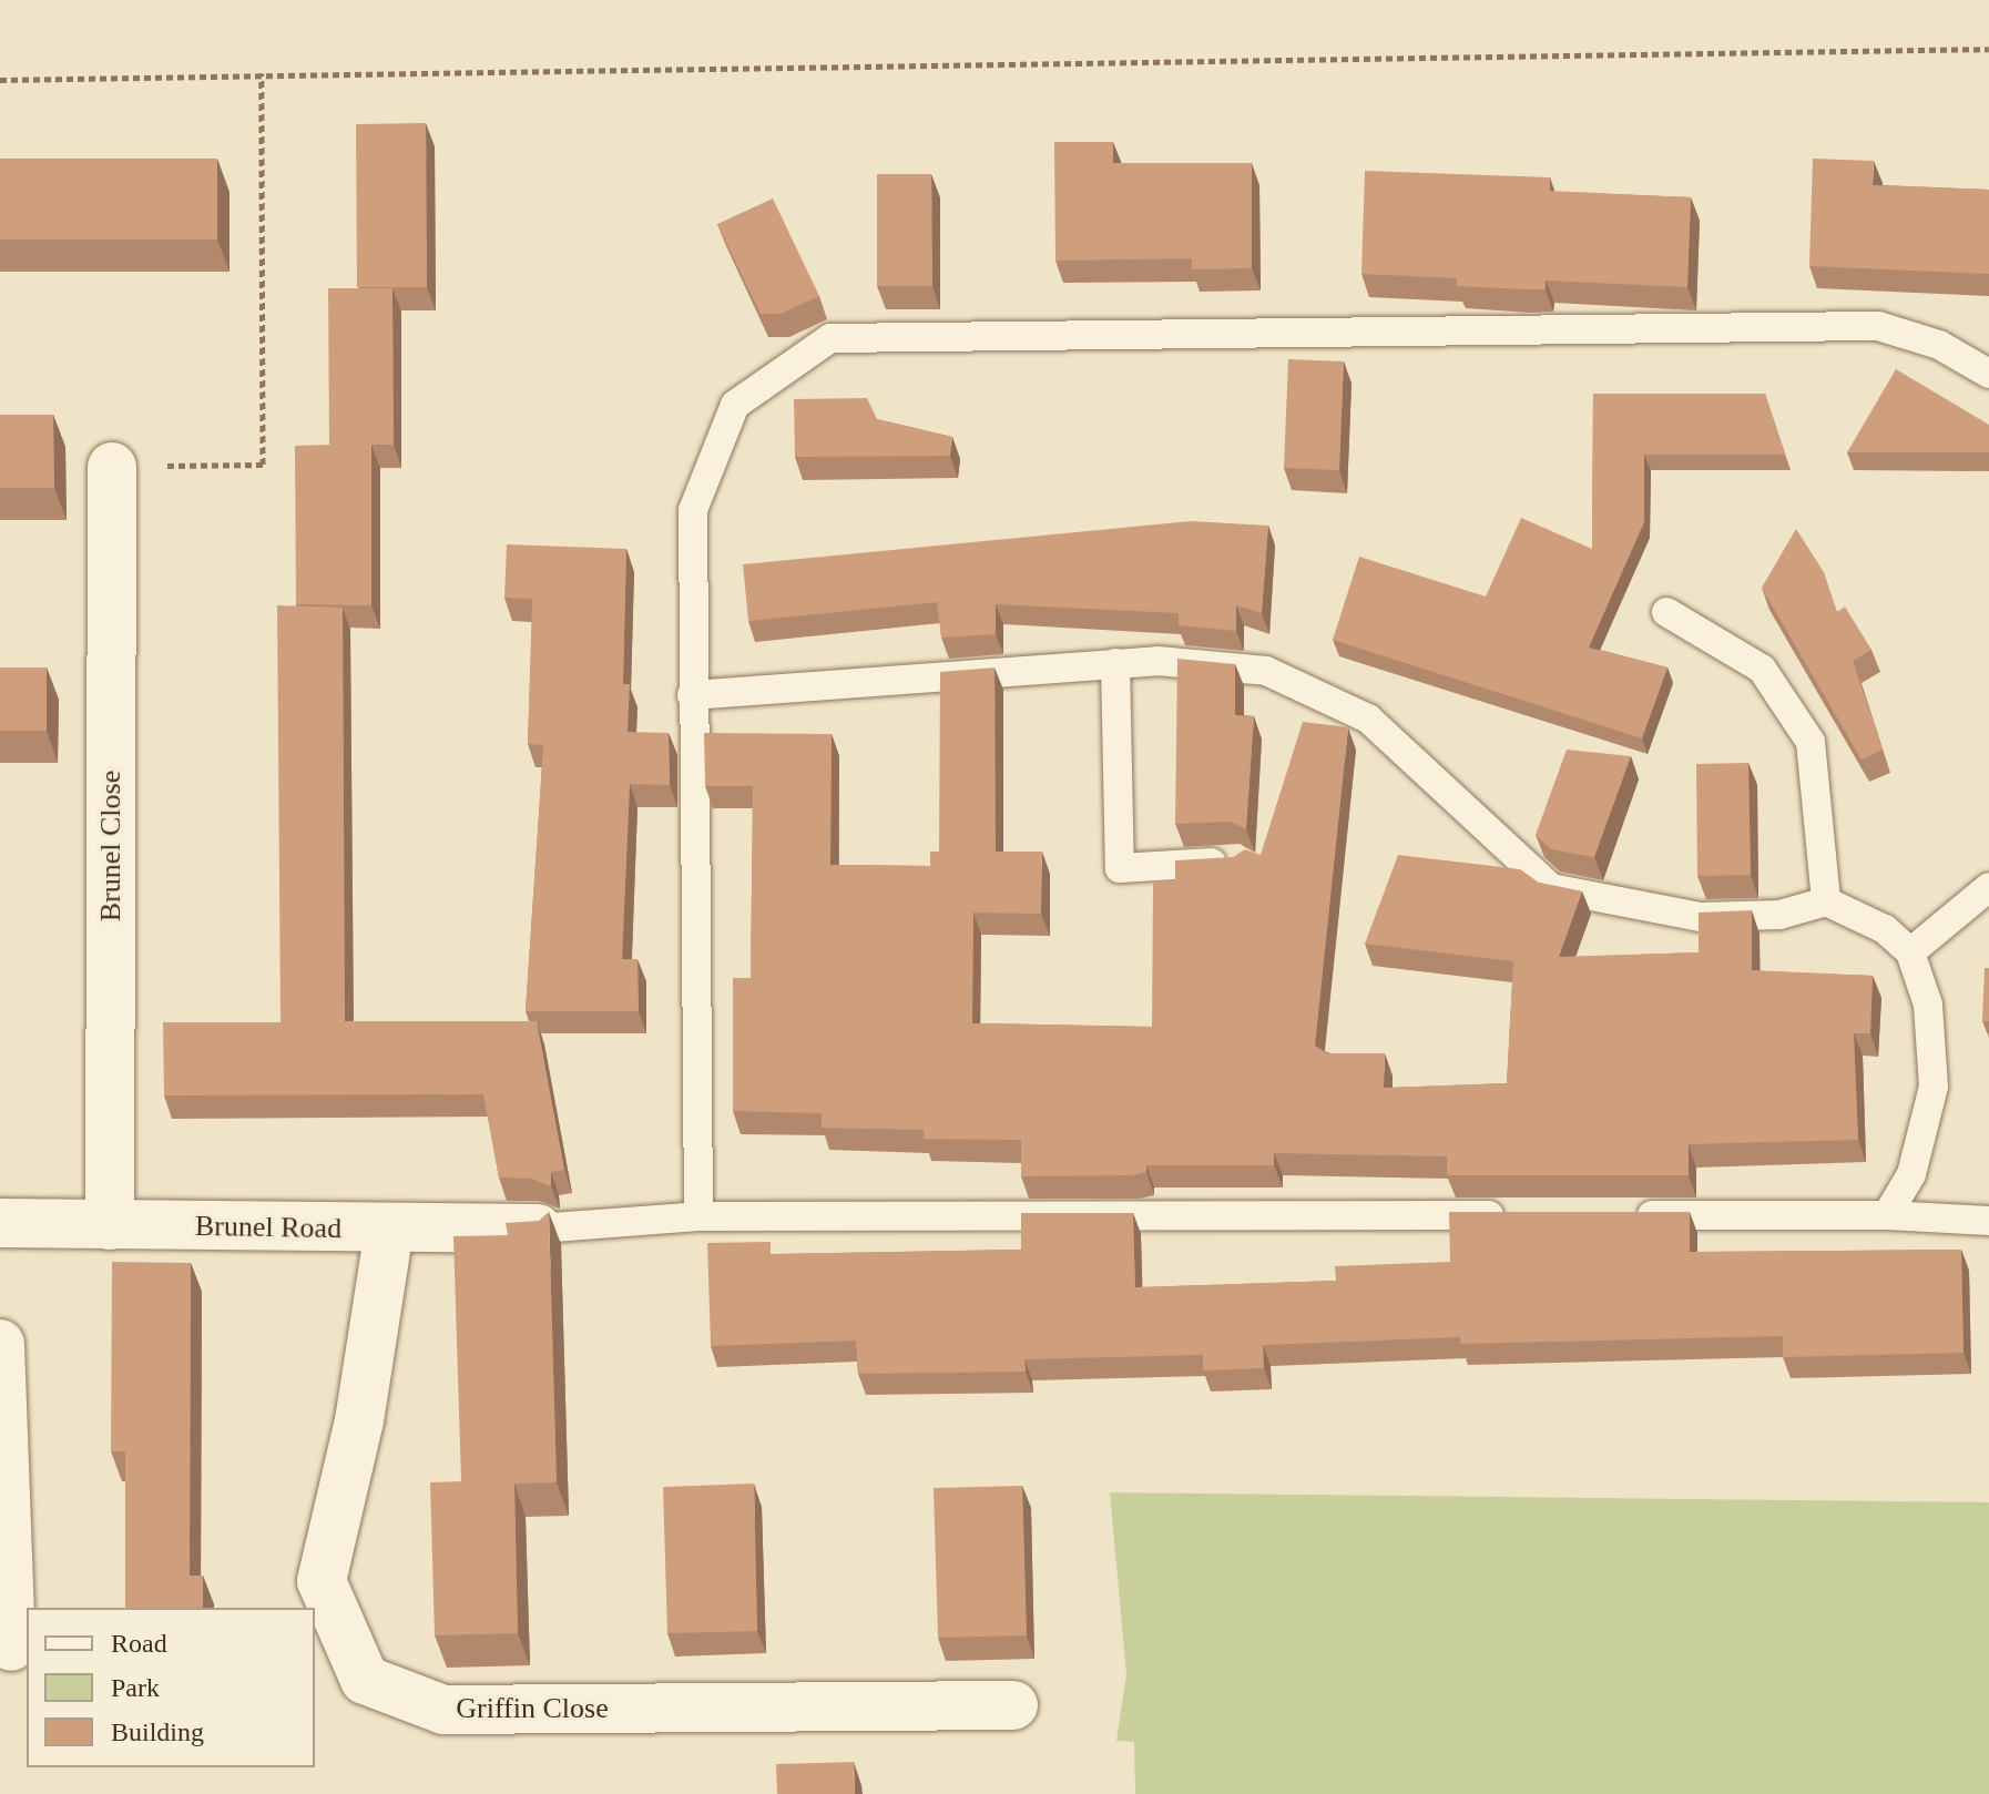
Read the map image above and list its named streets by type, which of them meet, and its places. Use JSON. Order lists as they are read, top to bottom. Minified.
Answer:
{"streets":{"street":["Brunel Close","Brunel Road","Griffin Close"]},"crossings":[["Brunel Close","Brunel Road"],["Brunel Road","Griffin Close"]],"legend":["Road","Park","Building"]}
